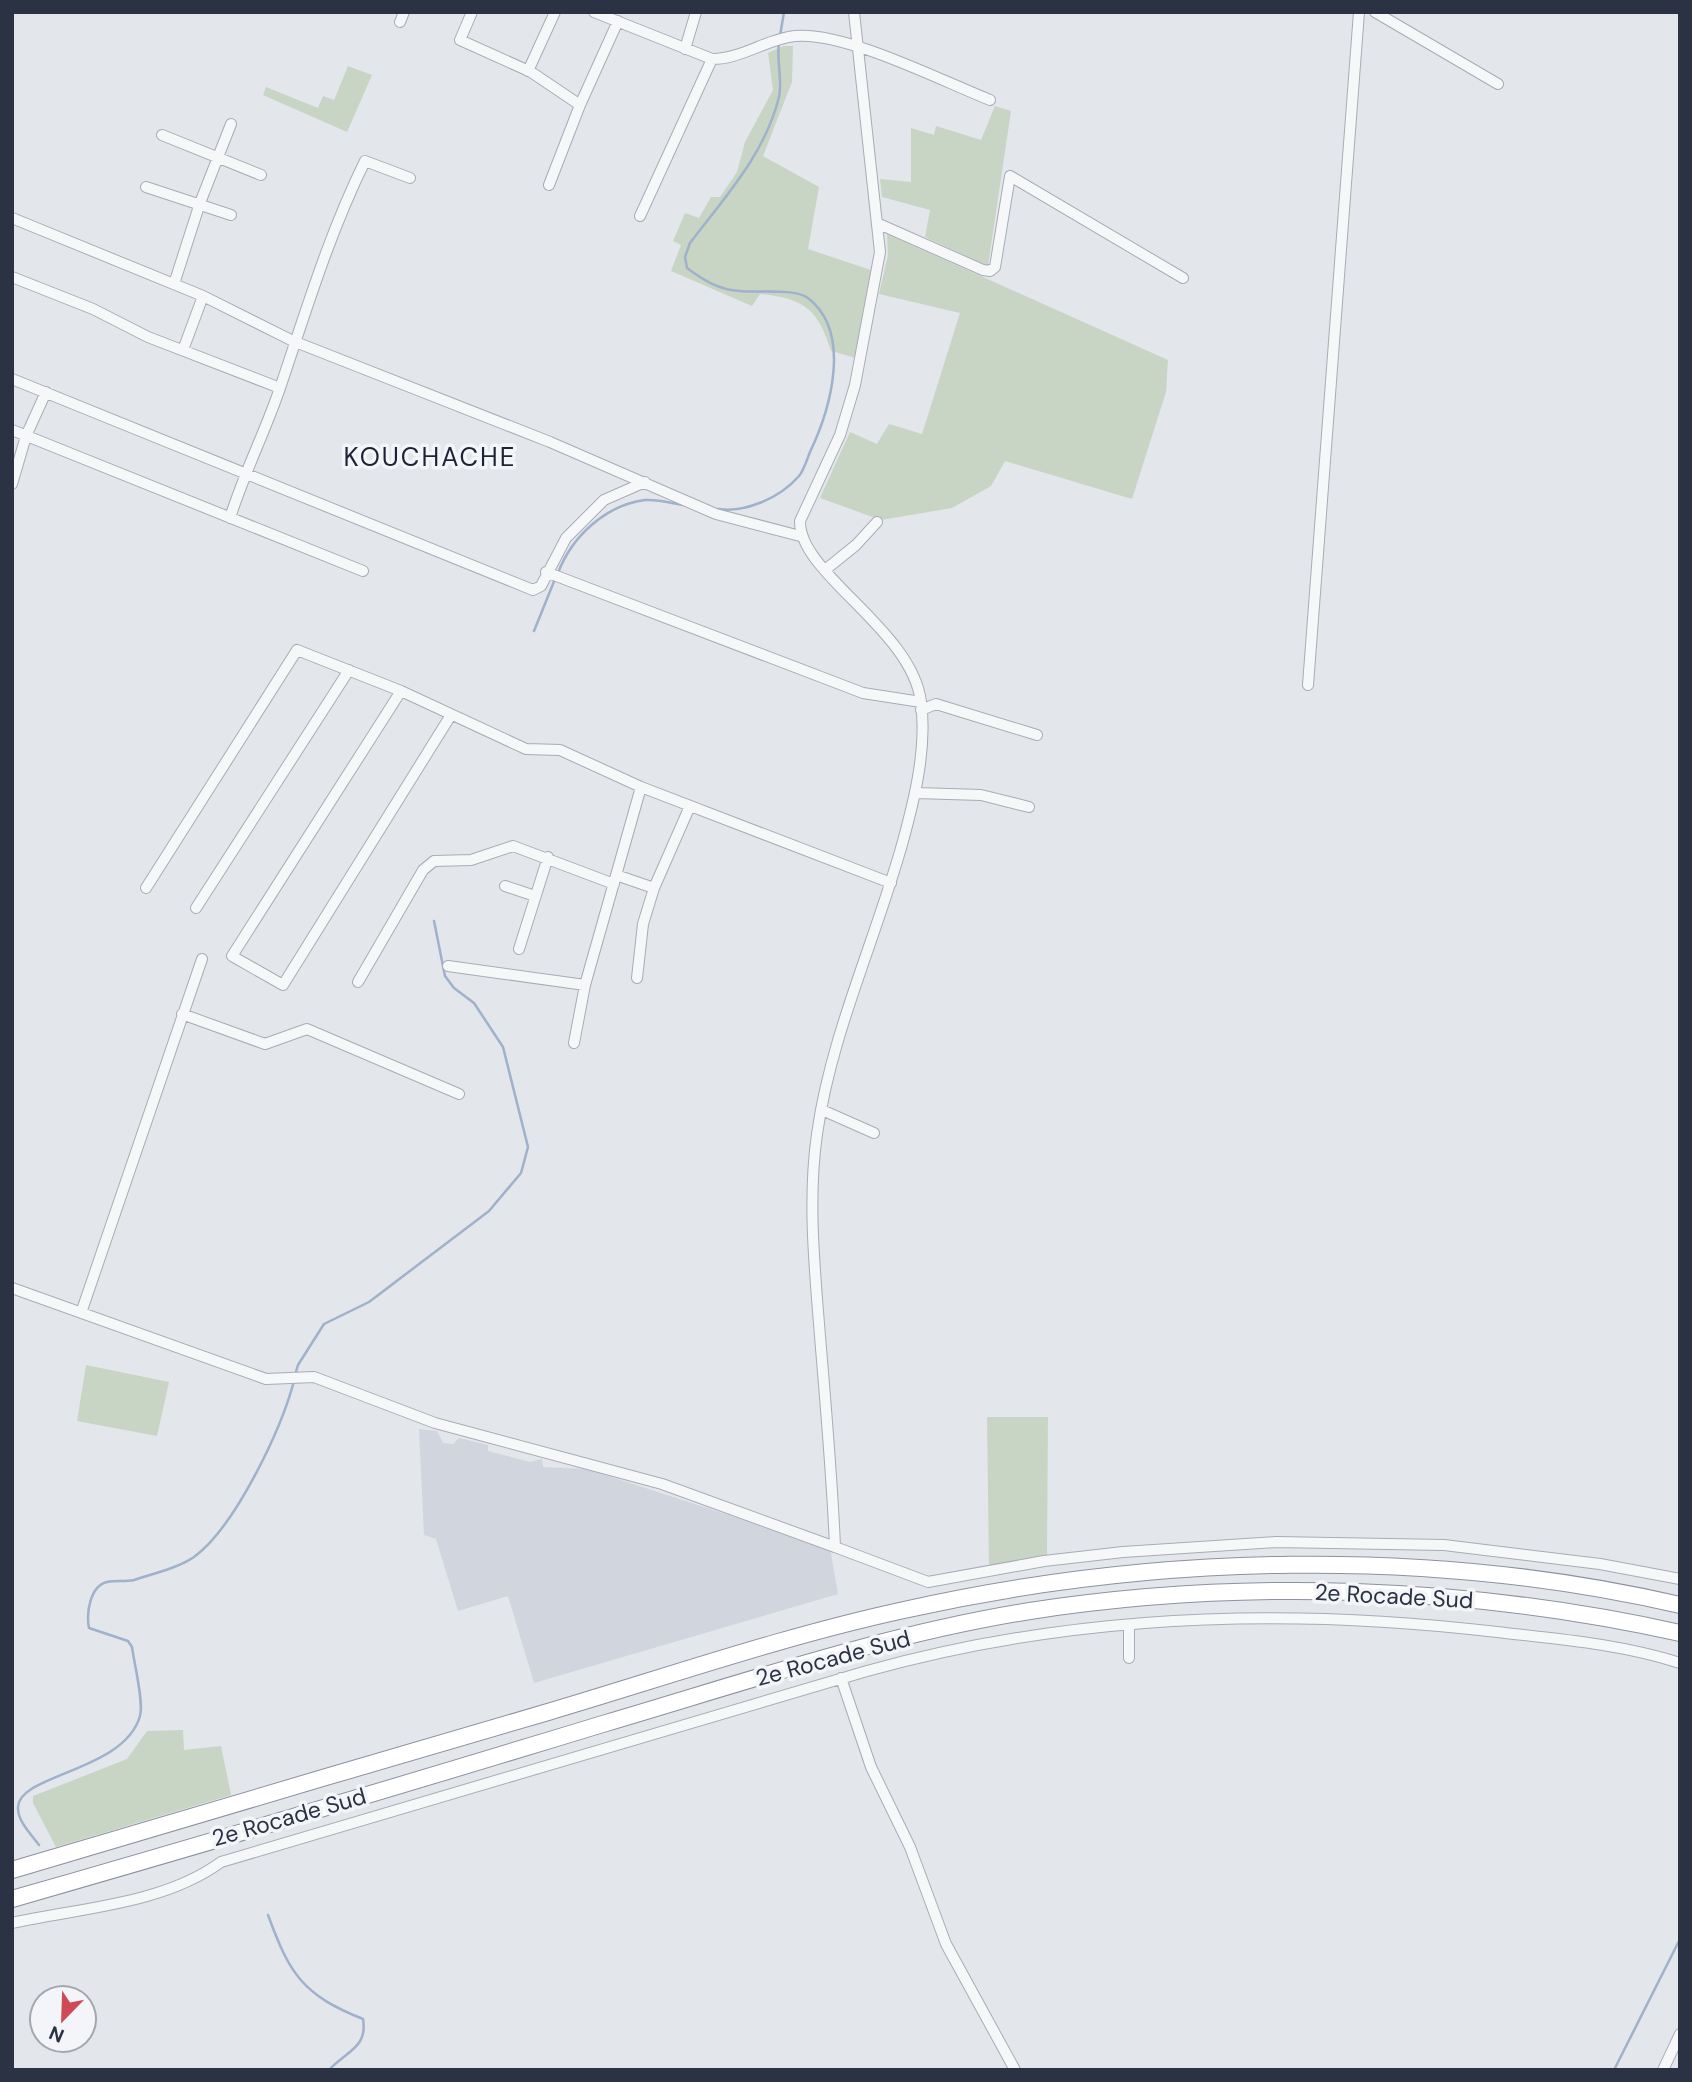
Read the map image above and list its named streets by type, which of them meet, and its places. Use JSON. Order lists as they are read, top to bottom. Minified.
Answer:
{"streets":{"highway":["2e Rocade Sud"]},"districts":["KOUCHACHE"],"north":"bottom left"}
